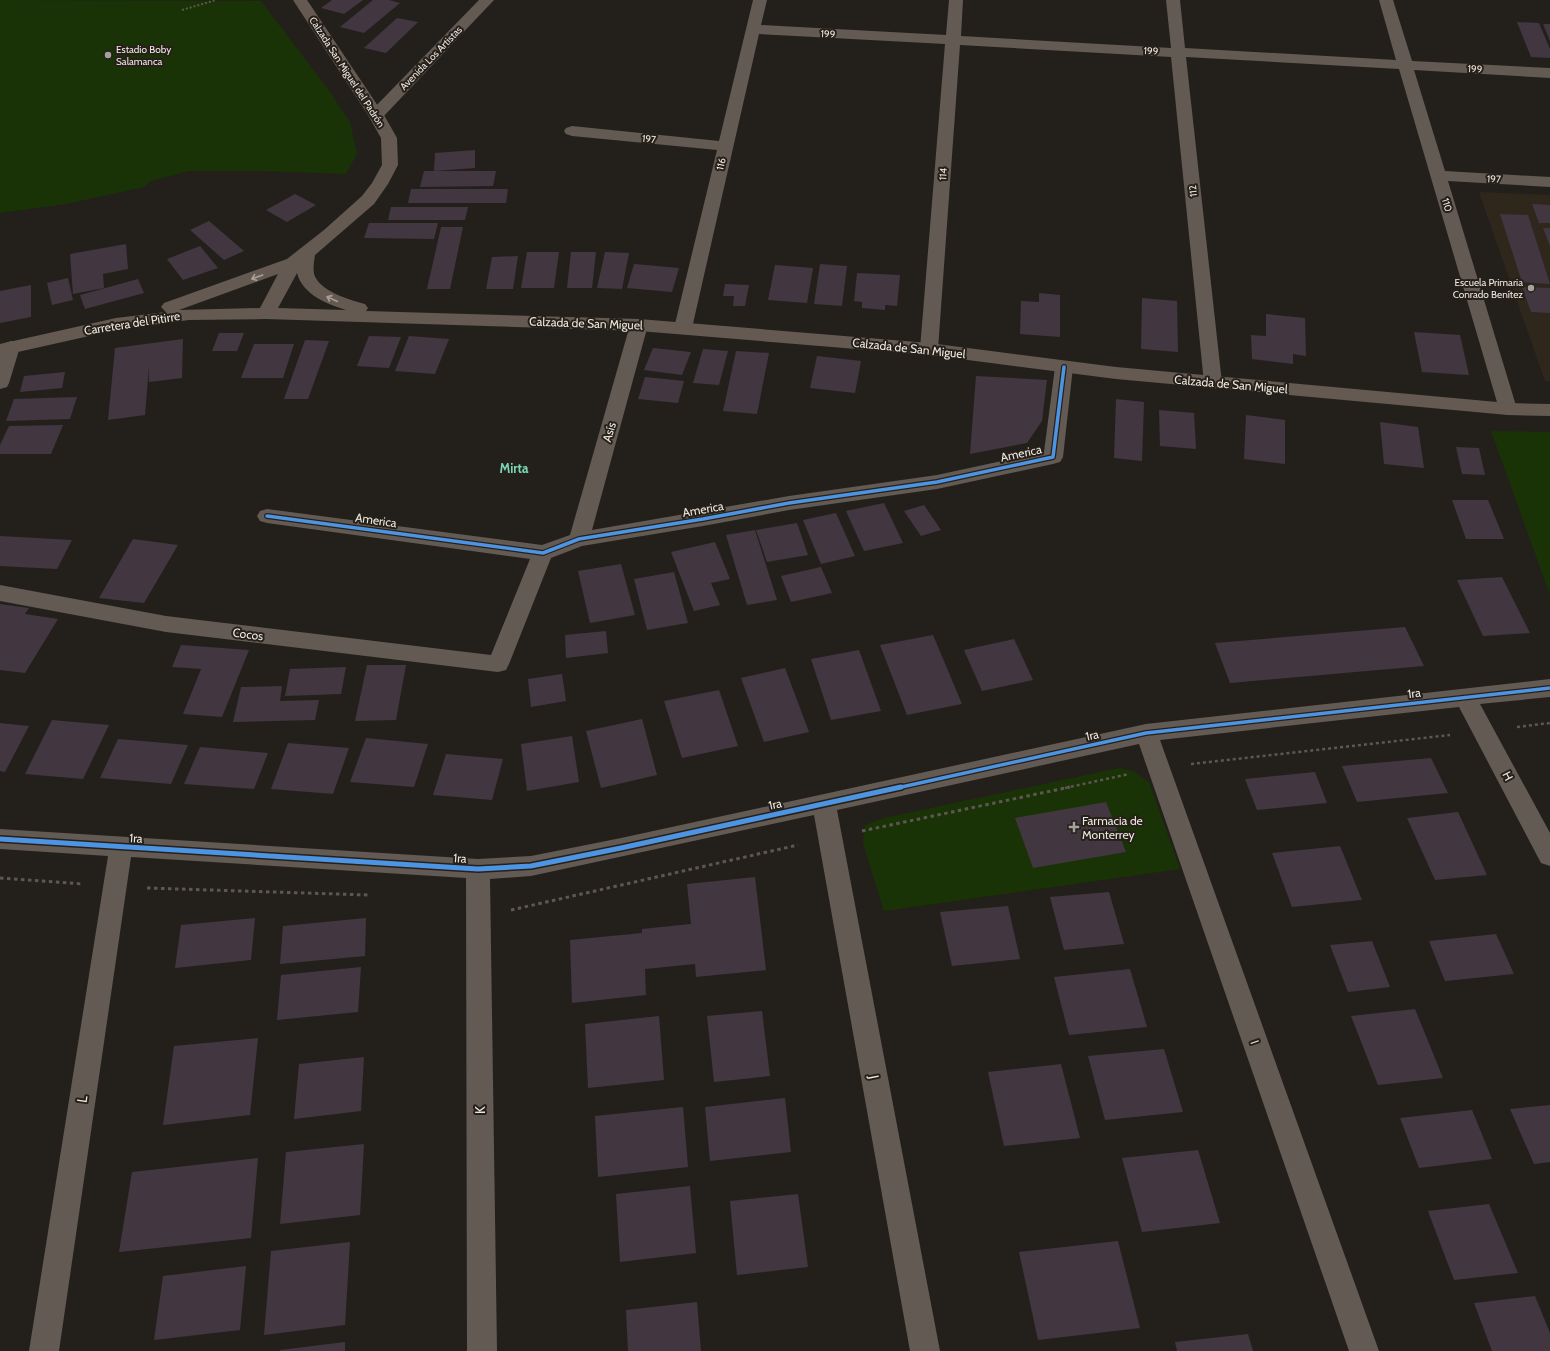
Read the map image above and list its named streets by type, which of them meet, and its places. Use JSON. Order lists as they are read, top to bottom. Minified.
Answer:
{"streets":{"main road":["Calzada San Miguel del Padrón","Carretera del Pitirre","Calzada de San Miguel"],"street":["199","Avenida Los Artistas","197","116","114","112","110","Asís","America","Cocos","1ra","H","I","J","L","K"]},"crossings":[["199","116"],["199","114"],["199","112"],["199","110"],["Avenida Los Artistas","Calzada San Miguel del Padrón"],["Calzada San Miguel del Padrón","Carretera del Pitirre"],["Calzada San Miguel del Padrón","Calzada de San Miguel"],["197","116"],["197","110"],["116","Calzada de San Miguel"],["114","Calzada de San Miguel"],["112","Calzada de San Miguel"],["110","Calzada de San Miguel"],["Carretera del Pitirre","Calzada de San Miguel"],["Calzada de San Miguel","Asís"],["Calzada de San Miguel","America"],["Asís","America"],["America","Cocos"],["1ra","H"],["1ra","I"],["1ra","J"],["1ra","L"],["1ra","K"]],"districts":["Mirta"],"places":{"other":["Estadio Boby Salamanca","Escuela Primaria Conrado Benítez"],"health":["Farmacia de Monterrey"]}}
